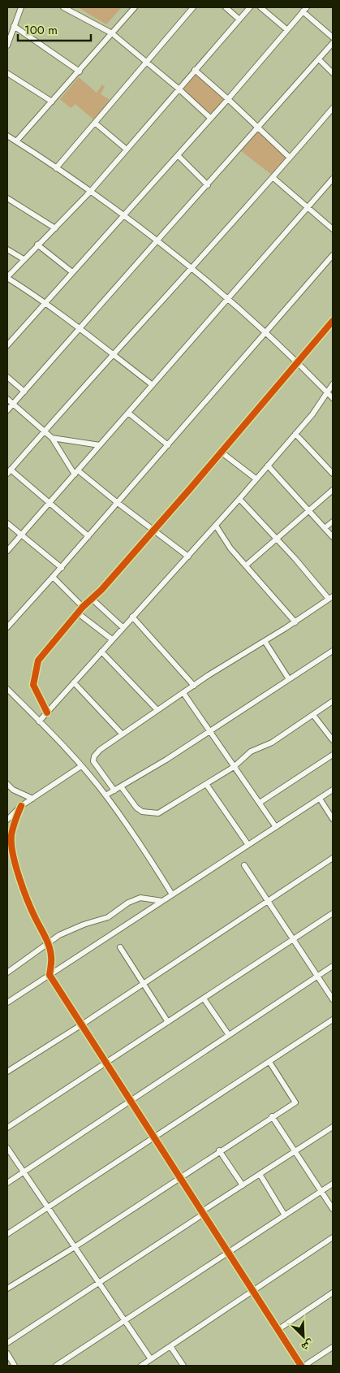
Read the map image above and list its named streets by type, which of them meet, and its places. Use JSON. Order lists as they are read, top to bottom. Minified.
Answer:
{"scale_bar":"100 m","north":"bottom right"}
